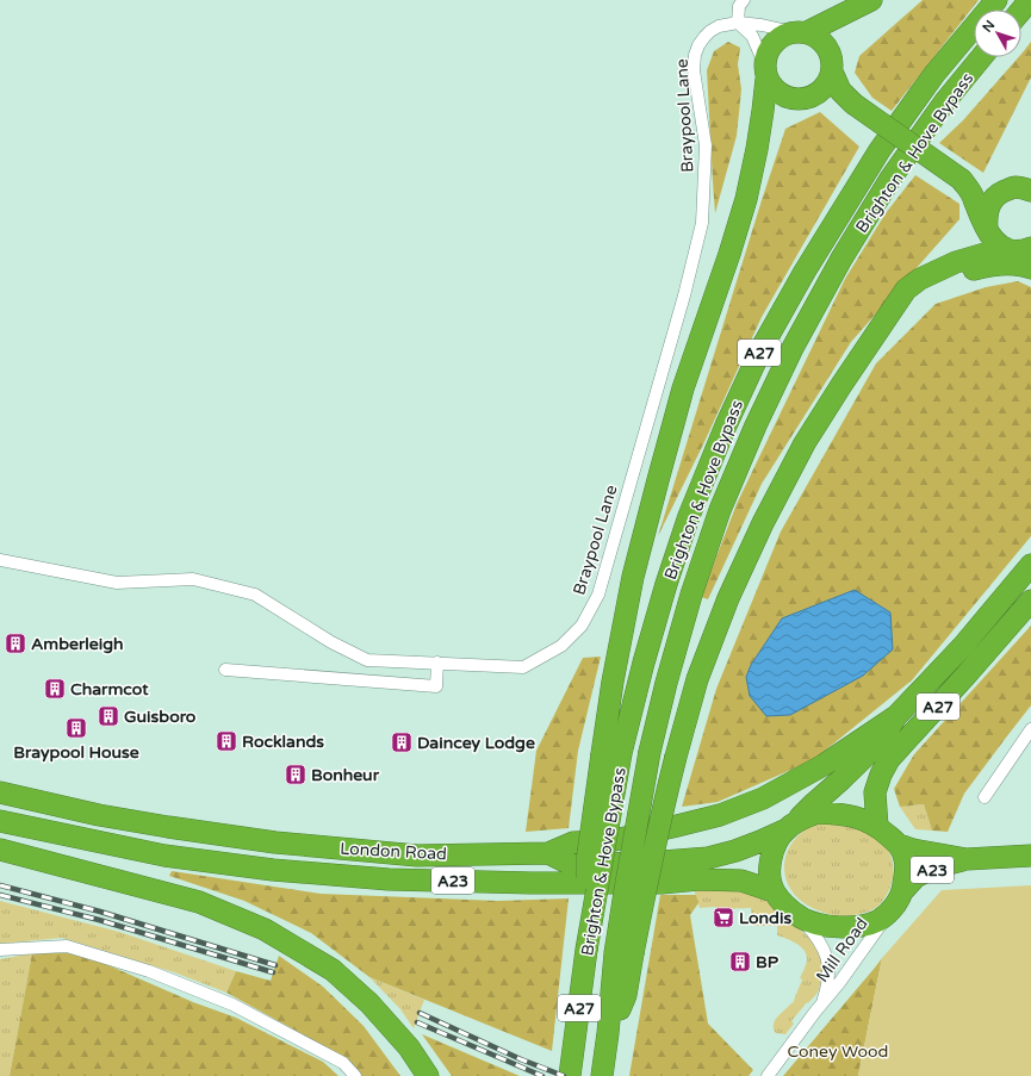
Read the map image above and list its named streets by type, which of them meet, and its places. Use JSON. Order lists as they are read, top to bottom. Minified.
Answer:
{"streets":{"highway":["Brighton & Hove Bypass","A27","London Road","A23"],"street":["Braypool Lane","Mill Road"]},"crossings":[["Braypool Lane","A27"],["Brighton & Hove Bypass","A27"],["A27","London Road"],["A27","A23"],["A27","Mill Road"],["London Road","A23"],["London Road","Mill Road"],["A23","Mill Road"]],"parks":["Coney Wood"],"places":{"building":["Amberleigh","Charmcot","Guisboro","Braypool House","Rocklands","Daincey Lodge","Bonheur","BP"],"supermarket":["Londis"]},"north":"top left"}
